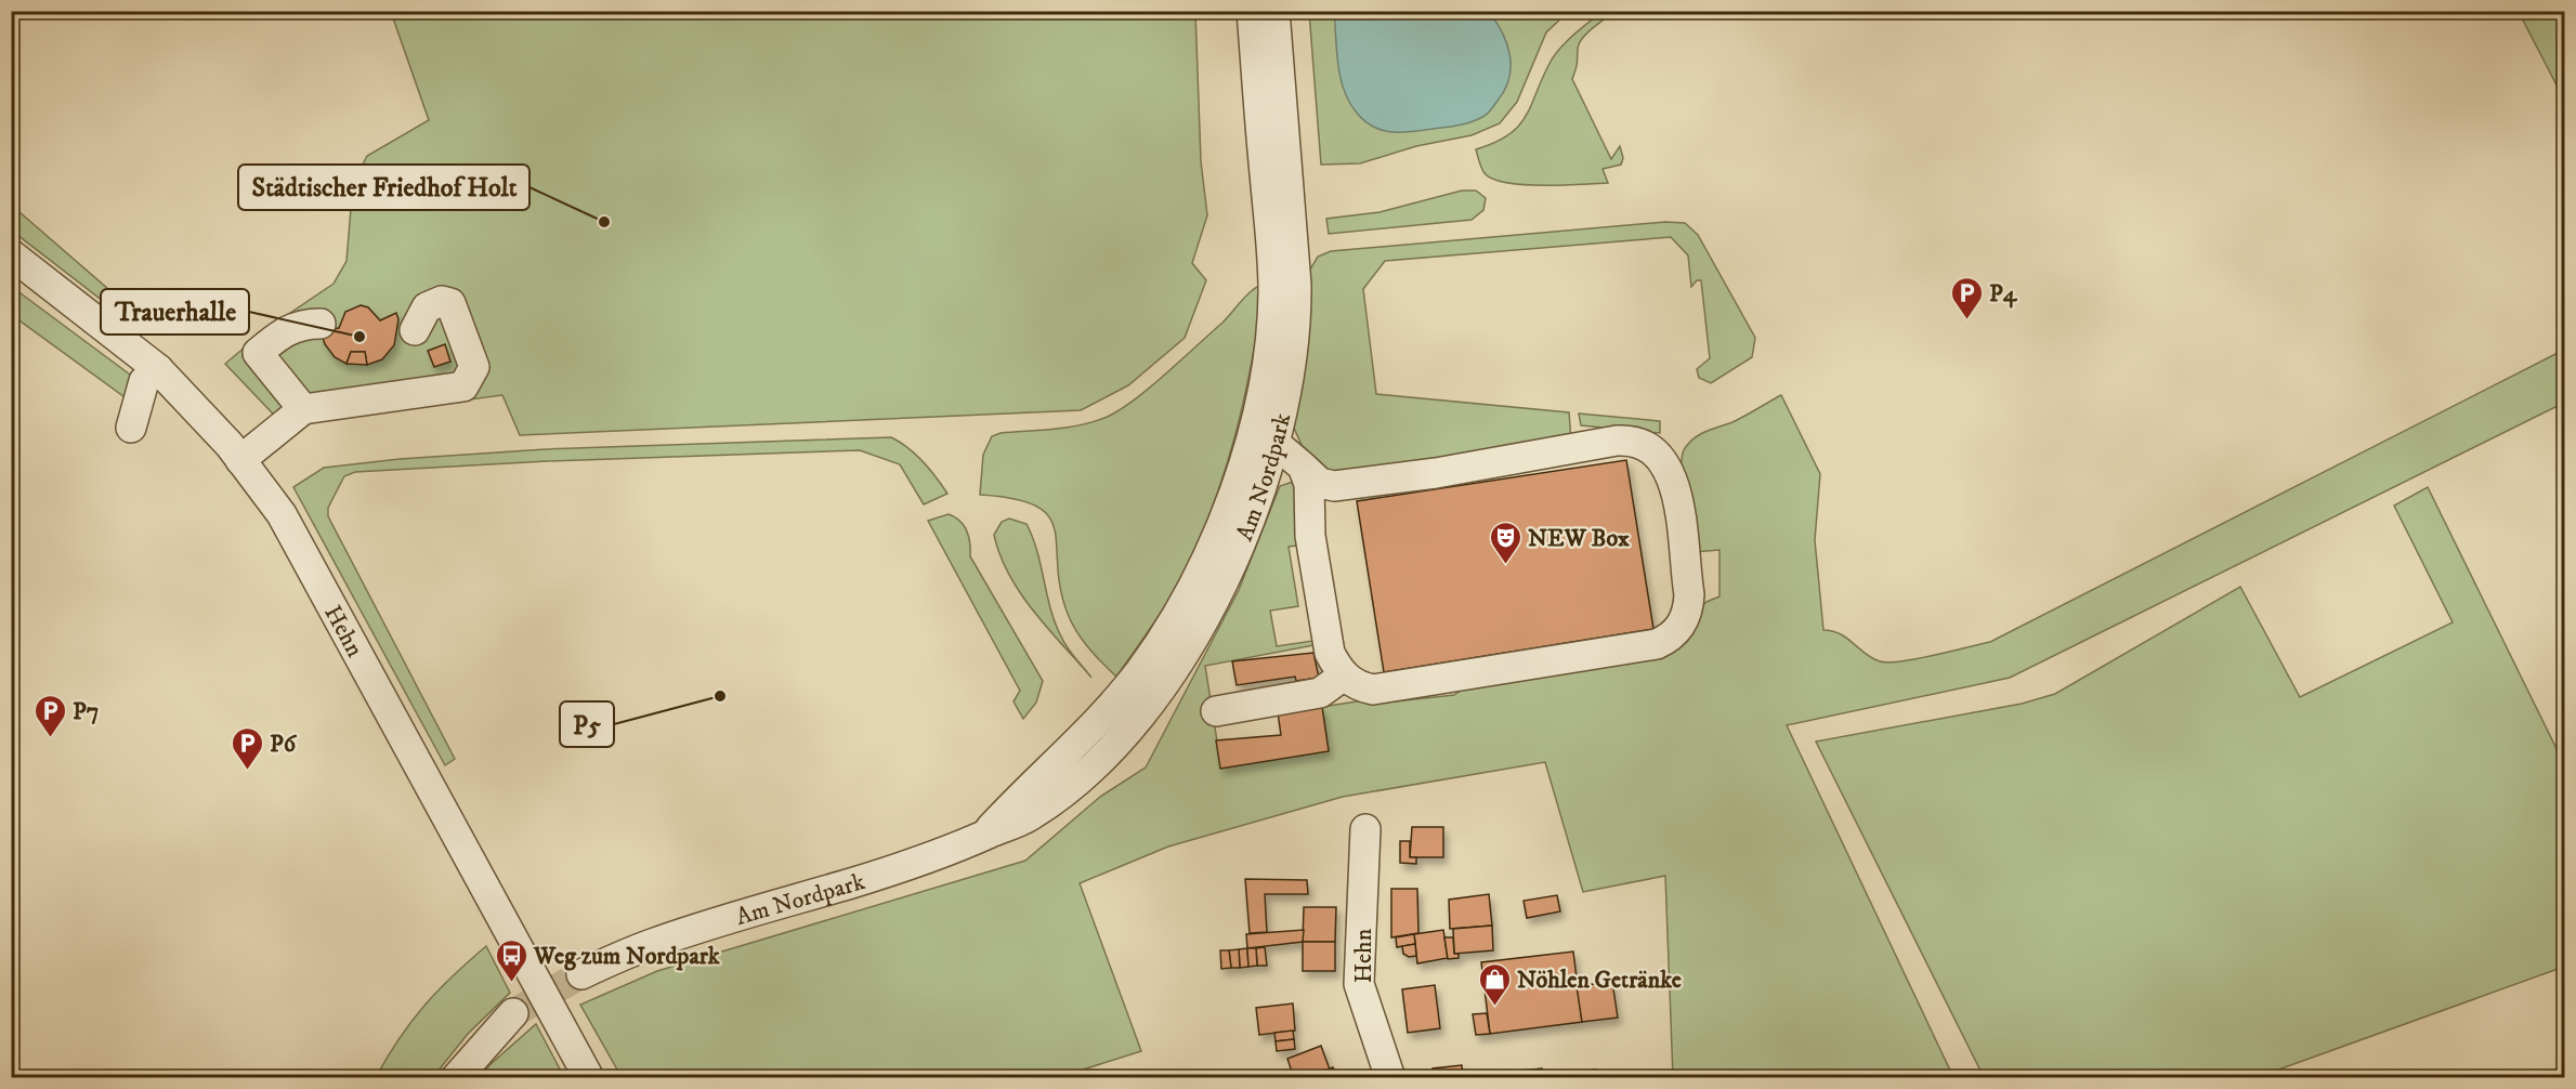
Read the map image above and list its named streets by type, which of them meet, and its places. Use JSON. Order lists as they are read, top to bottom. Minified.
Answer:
{"streets":{"street":["Am Nordpark","Hehn"]},"places":{"other":["Städtischer Friedhof Holt","Trauerhalle","P5"],"parking":["P4","P7","P6"],"theatre":["NEW Box"],"bus stop":["Weg zum Nordpark"],"shop":["Nöhlen Getränke"]}}
